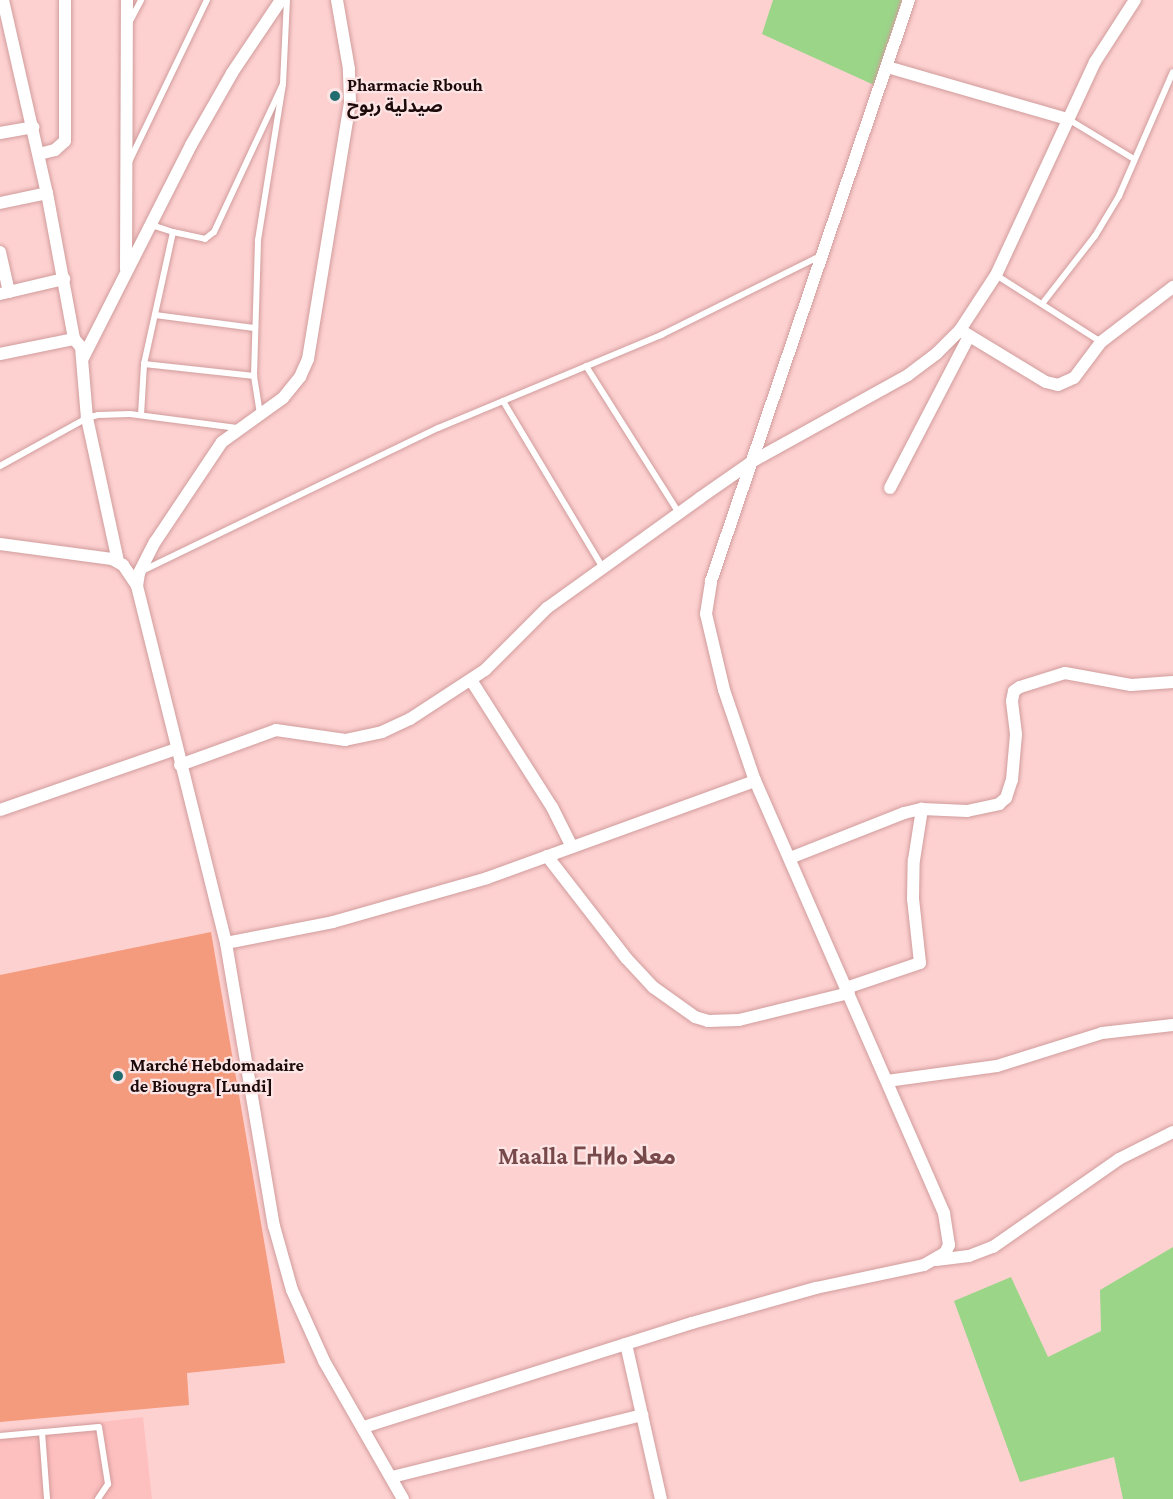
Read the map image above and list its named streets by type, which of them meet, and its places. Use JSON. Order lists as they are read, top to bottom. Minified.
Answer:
{"districts":["Maalla ⵎⵄⵍⴰ معلا"],"places":["Pharmacie Rbouh صيدلية ربوح","Marché Hebdomadaire de Biougra [Lundi]"]}
